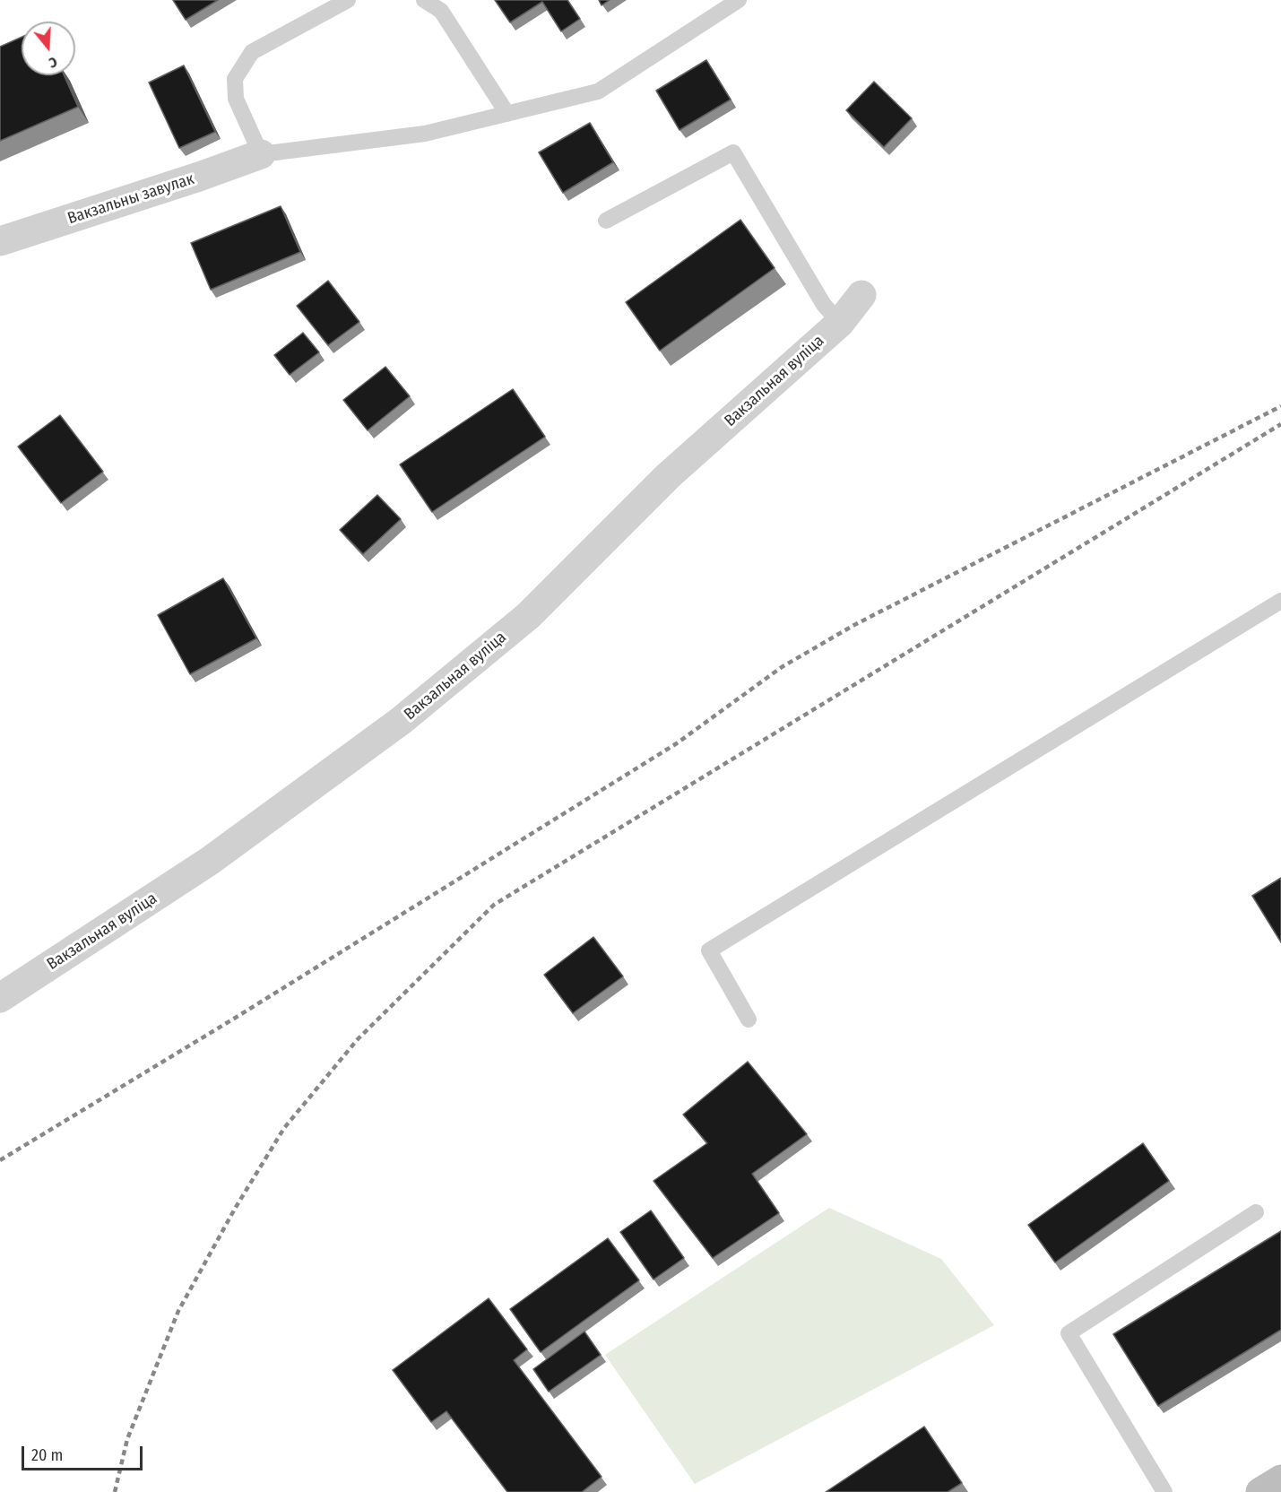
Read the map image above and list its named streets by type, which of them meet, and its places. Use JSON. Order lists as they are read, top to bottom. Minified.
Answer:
{"streets":{"street":["Вакзальны завулак","Вакзальная вуліца"]},"scale_bar":"20 m","north":"bottom"}
